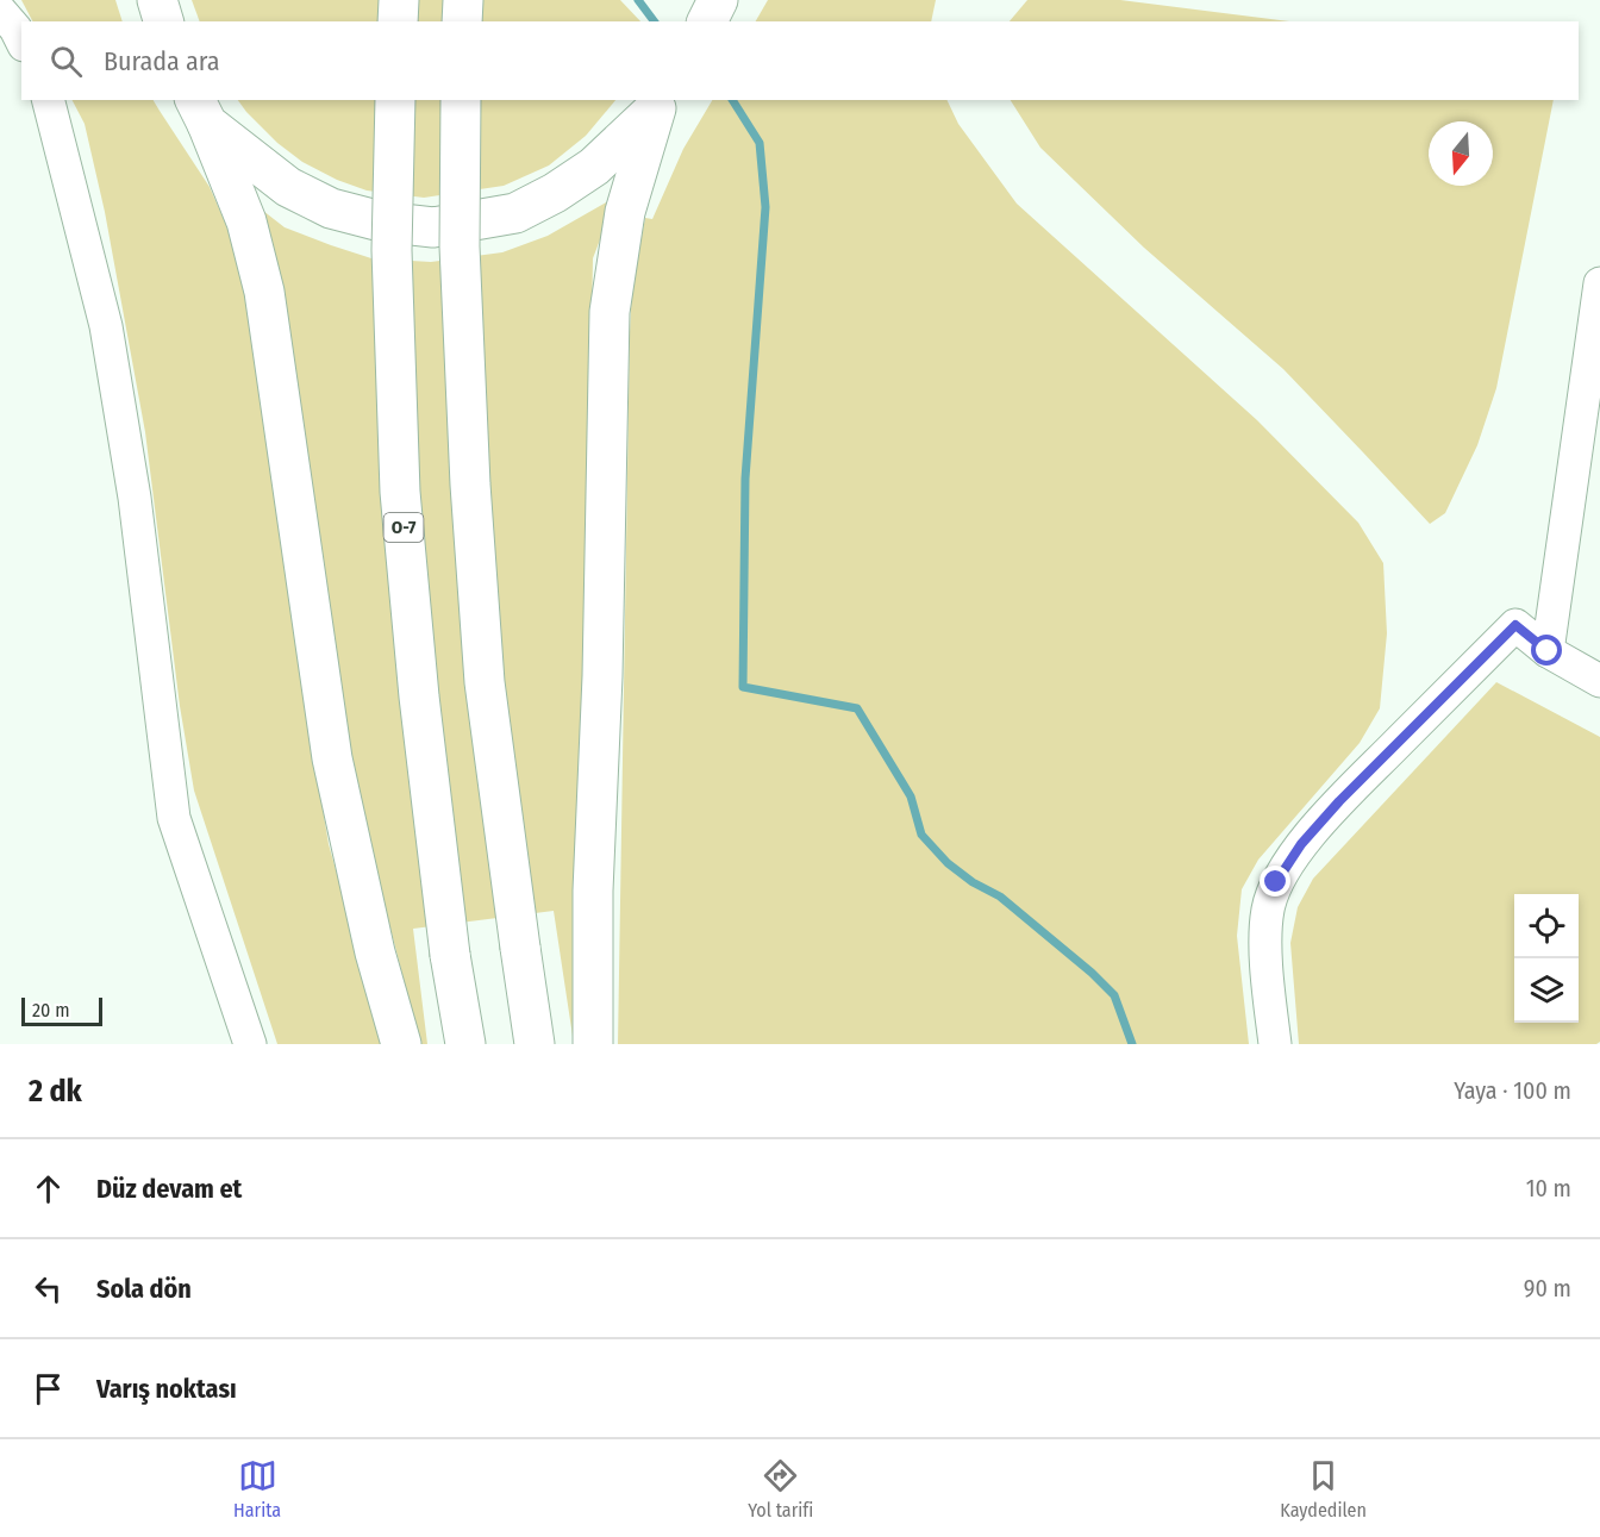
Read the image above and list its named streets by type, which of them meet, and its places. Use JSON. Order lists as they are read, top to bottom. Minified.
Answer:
{"streets":{"highway":["O-7"]},"scale_bar":"20 m","north":"bottom","page":{"search":"Burada ara","scale":"20 m","heading":["2 dk","Yaya · 100 m"],"list":[["Düz devam et","10 m"],["Sola dön","90 m"],"Varış noktası"],"nav":["Harita","Yol tarifi","Kaydedilen"]}}
